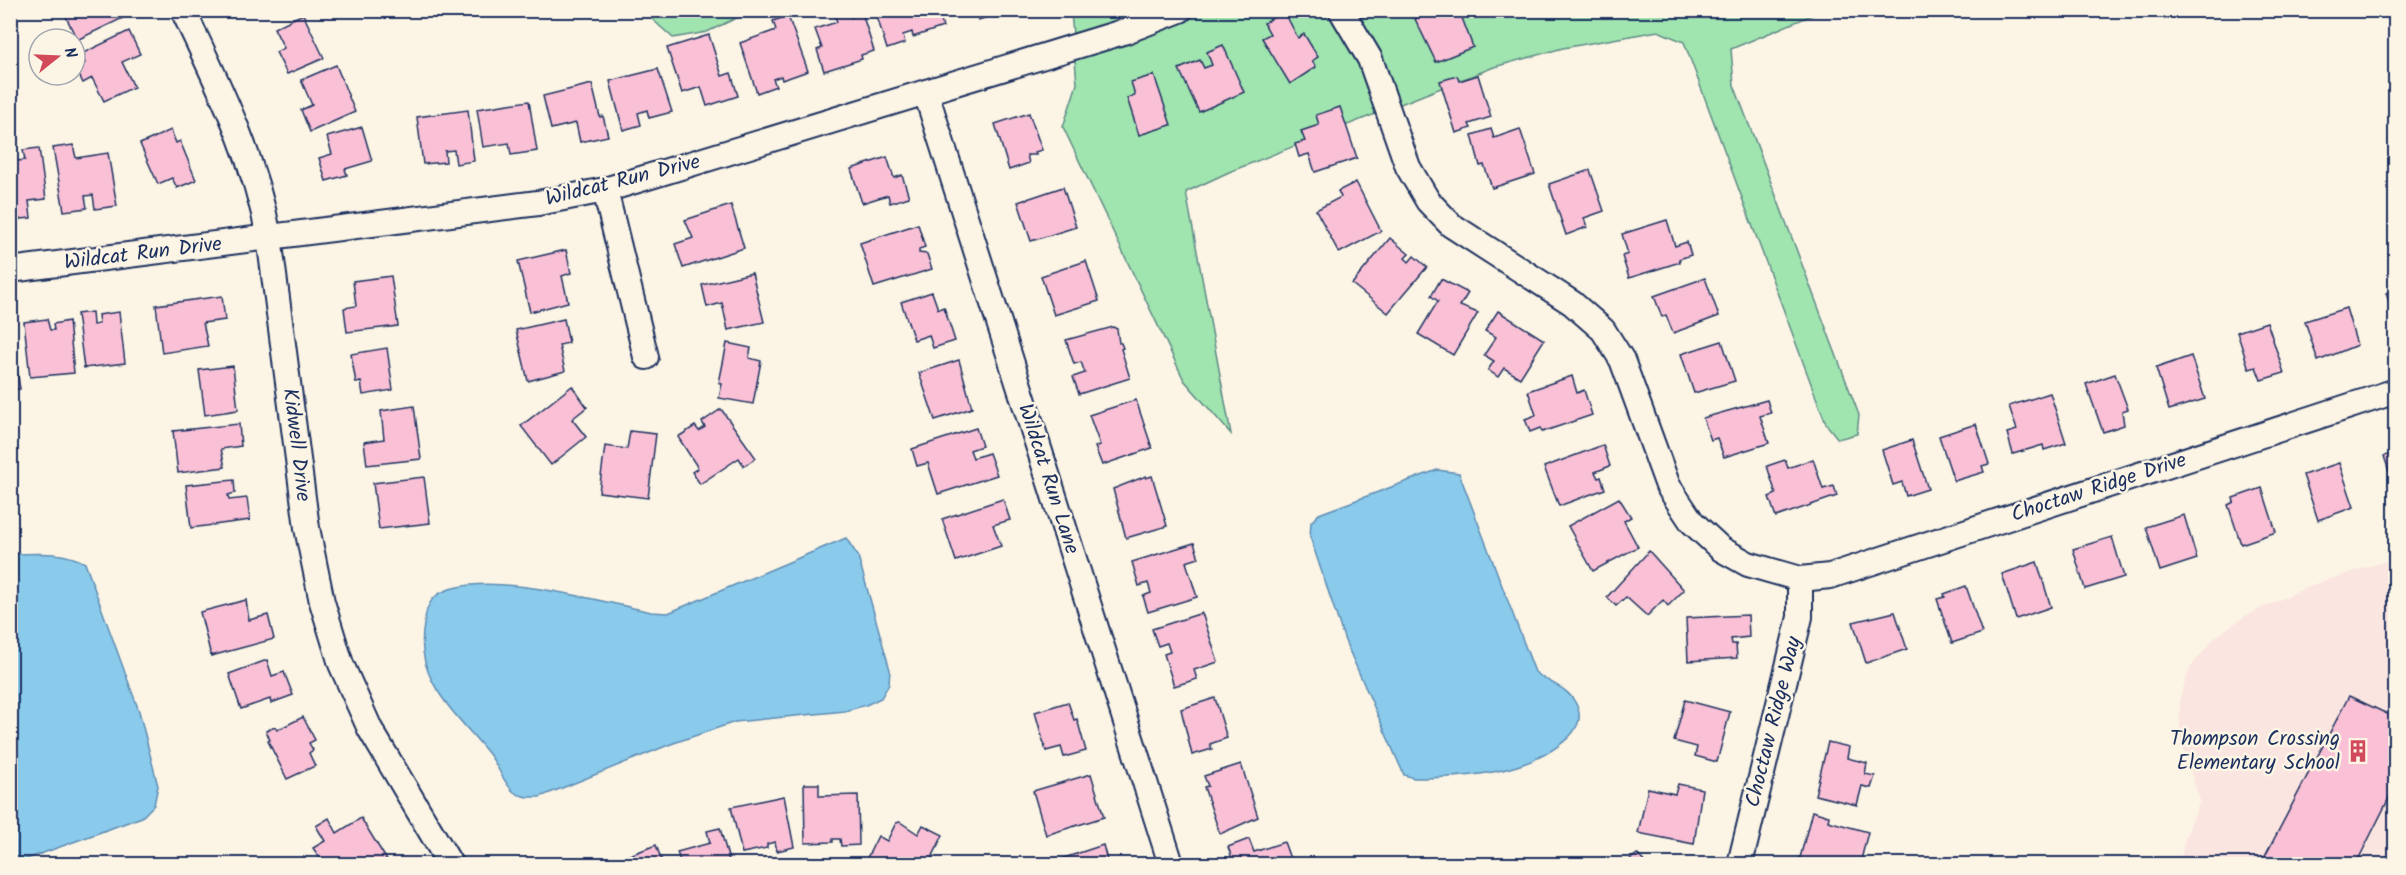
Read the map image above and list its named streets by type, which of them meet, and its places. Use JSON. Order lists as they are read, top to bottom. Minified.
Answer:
{"streets":{"street":["Wildcat Run Drive","Kidwell Drive","Wildcat Run Lane","Choctaw Ridge Drive","Choctaw Ridge Way"]},"crossings":[["Wildcat Run Drive","Kidwell Drive"],["Wildcat Run Drive","Wildcat Run Lane"],["Choctaw Ridge Drive","Choctaw Ridge Way"]],"places":{"building":["Thompson Crossing Elementary School"]},"north":"right"}
